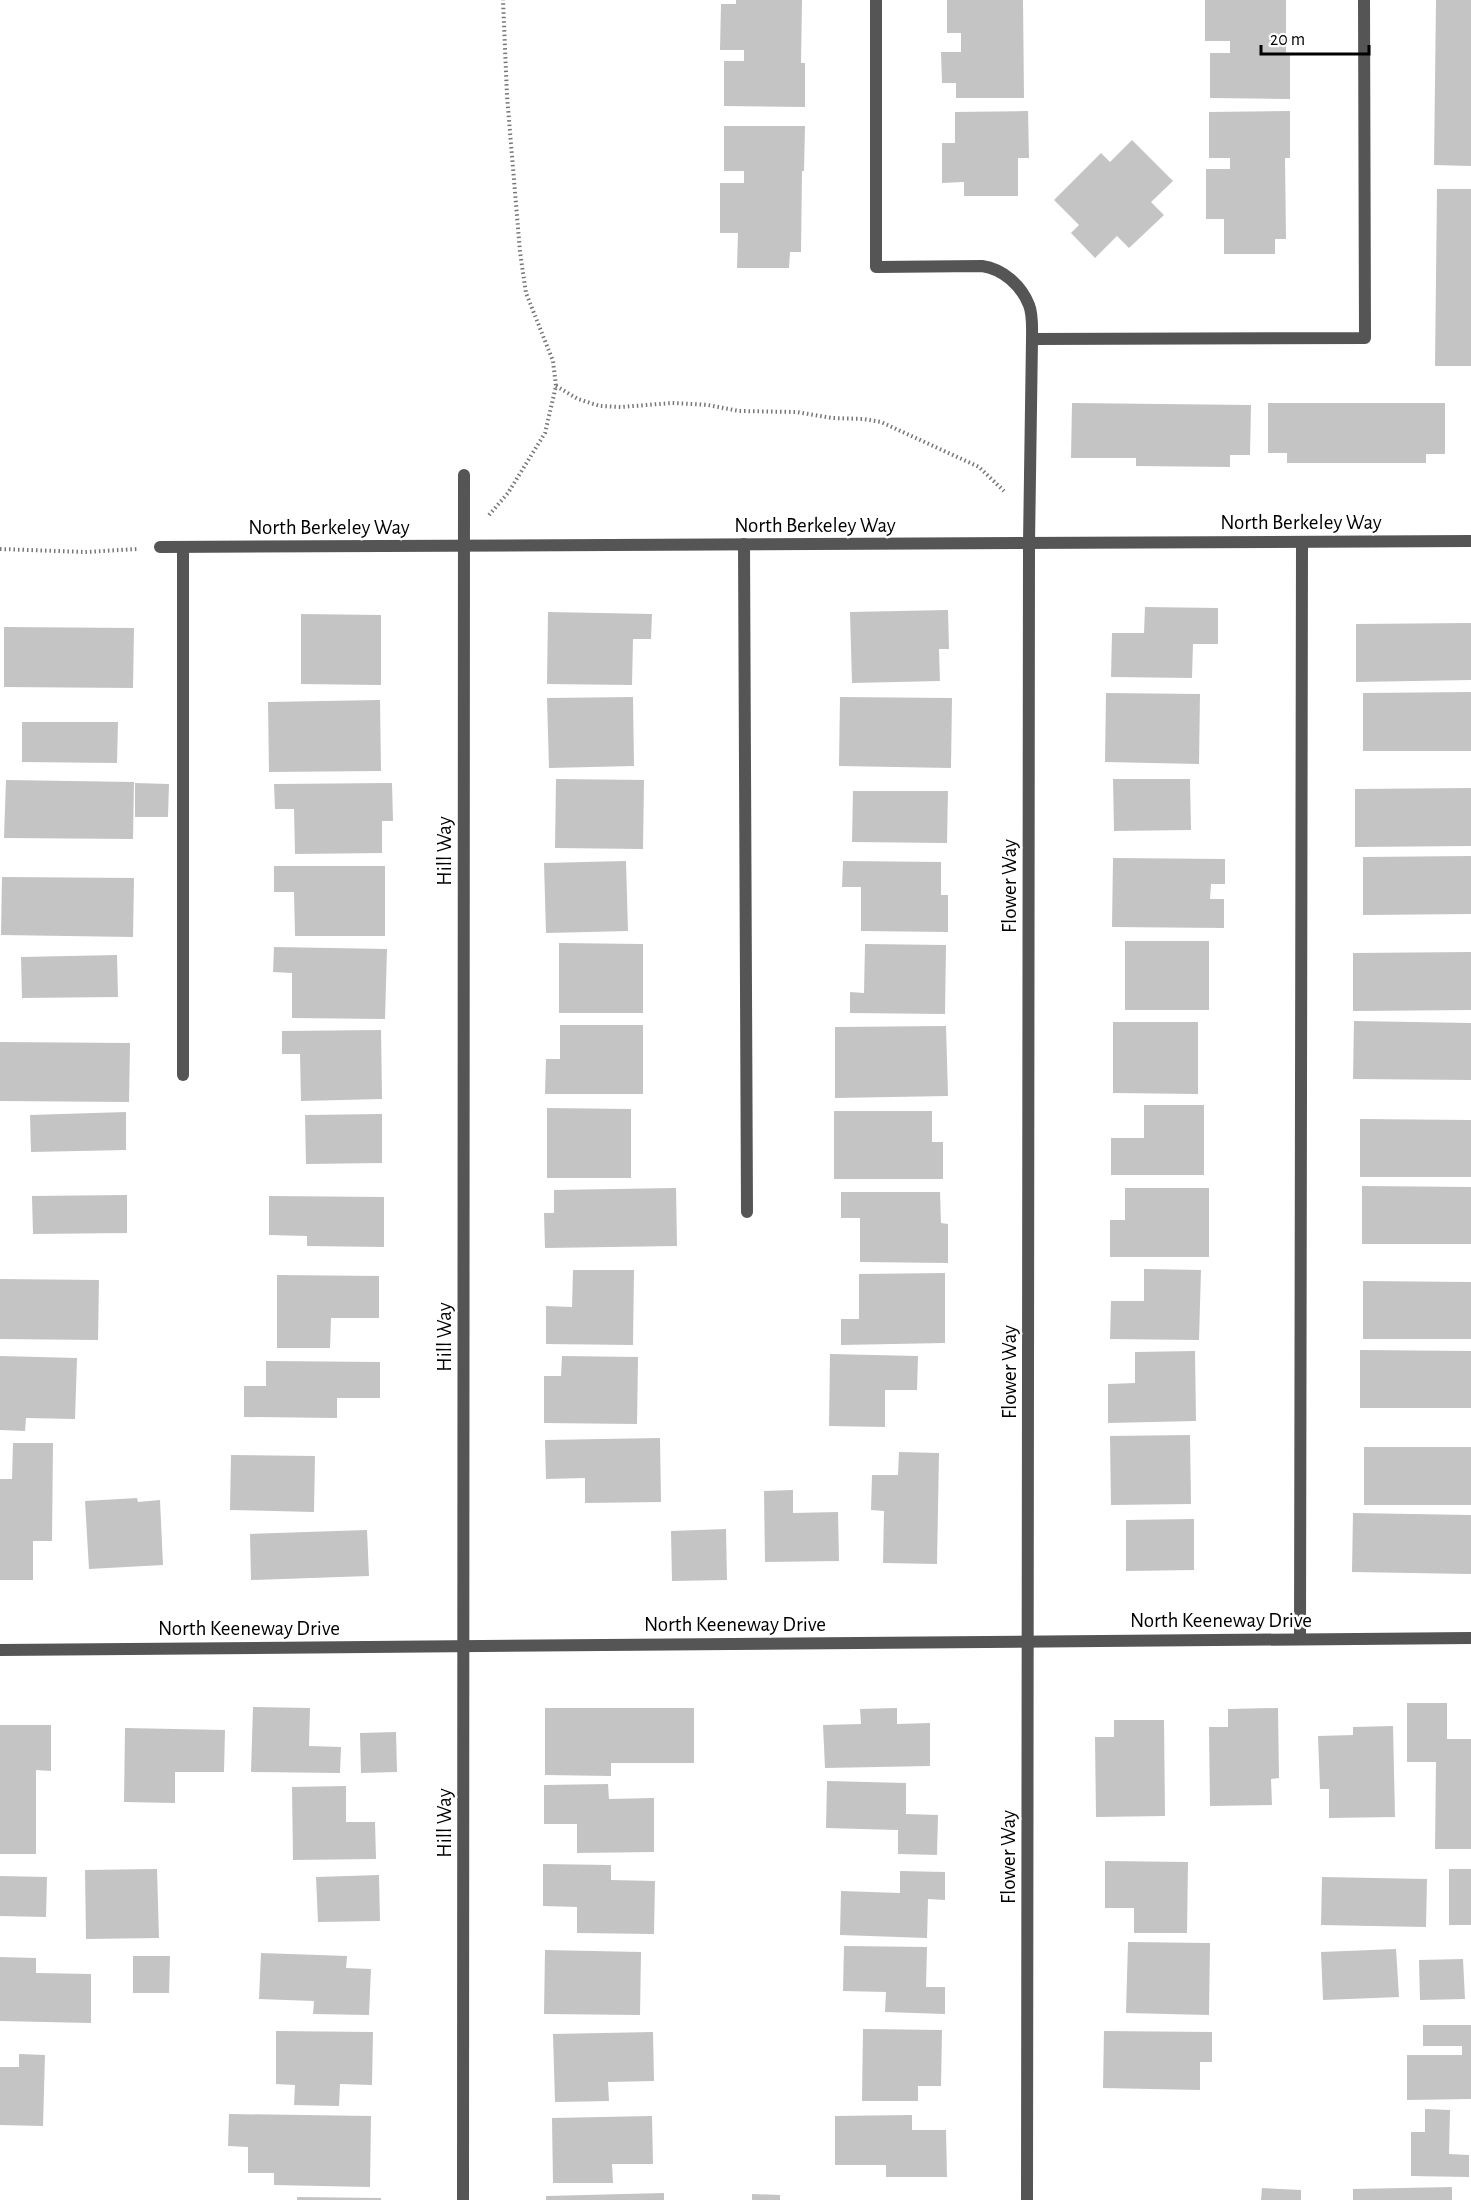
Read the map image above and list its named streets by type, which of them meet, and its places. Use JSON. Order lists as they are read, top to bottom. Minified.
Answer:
{"streets":{"street":["North Berkeley Way","Hill Way","Flower Way","North Keeneway Drive"]},"crossings":[["North Berkeley Way","Hill Way"],["North Berkeley Way","Flower Way"],["Hill Way","North Keeneway Drive"],["Flower Way","North Keeneway Drive"]],"scale_bar":"20 m"}
